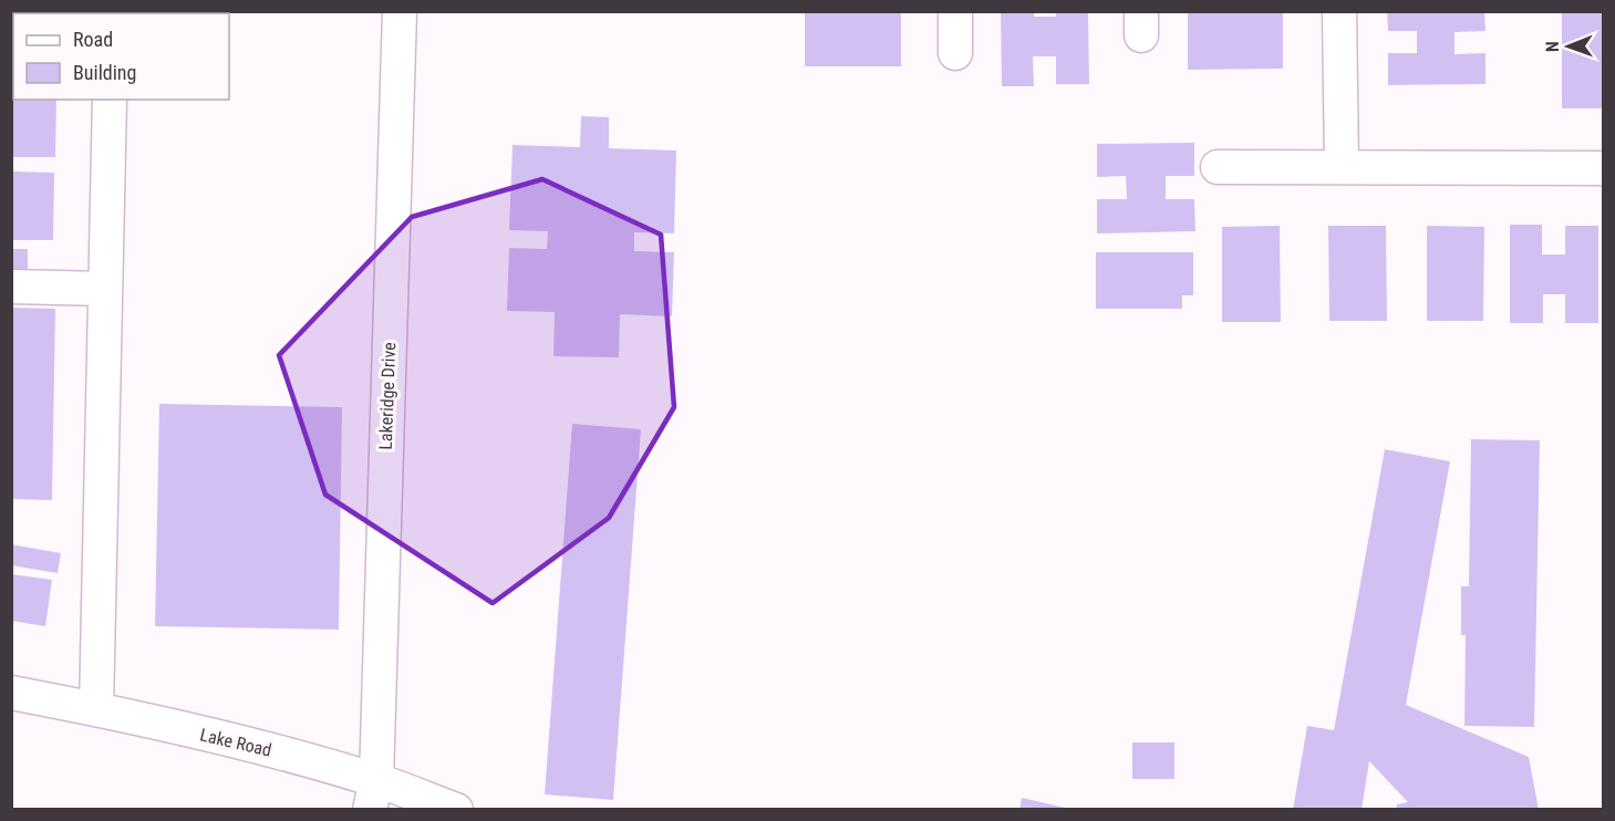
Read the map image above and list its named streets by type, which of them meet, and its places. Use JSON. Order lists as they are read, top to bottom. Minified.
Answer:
{"streets":{"street":["Lakeridge Drive","Lake Road"]},"crossings":[["Lakeridge Drive","Lake Road"]],"legend":["Road","Building"],"north":"left"}
